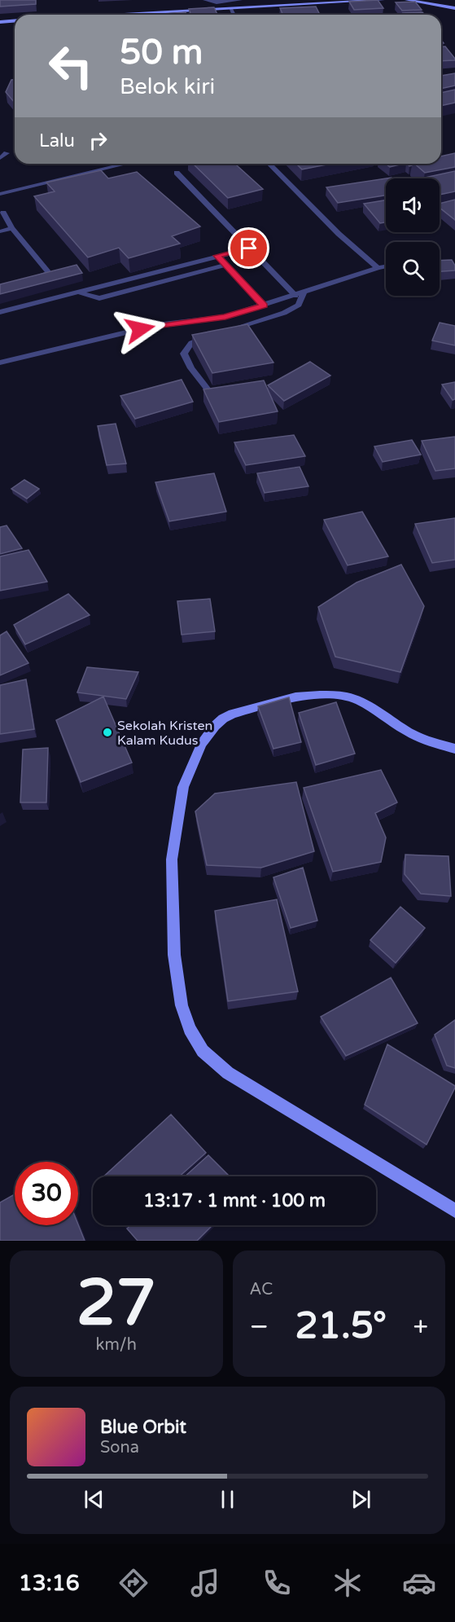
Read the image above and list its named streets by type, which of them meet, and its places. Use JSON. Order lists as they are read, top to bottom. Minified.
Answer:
{"places":["Sekolah Kristen Kalam Kudus"],"page":{"turn":["50 m","Belok kiri"],"then":"Lalu","limit":"30","trip":"13:17 · 1 mnt · 100 m","tile":[["27","km/h"],"AC"],"heat":["−","21.5°","+"],"song":["Blue Orbit","Sona"],"tabs":"13:16"}}
